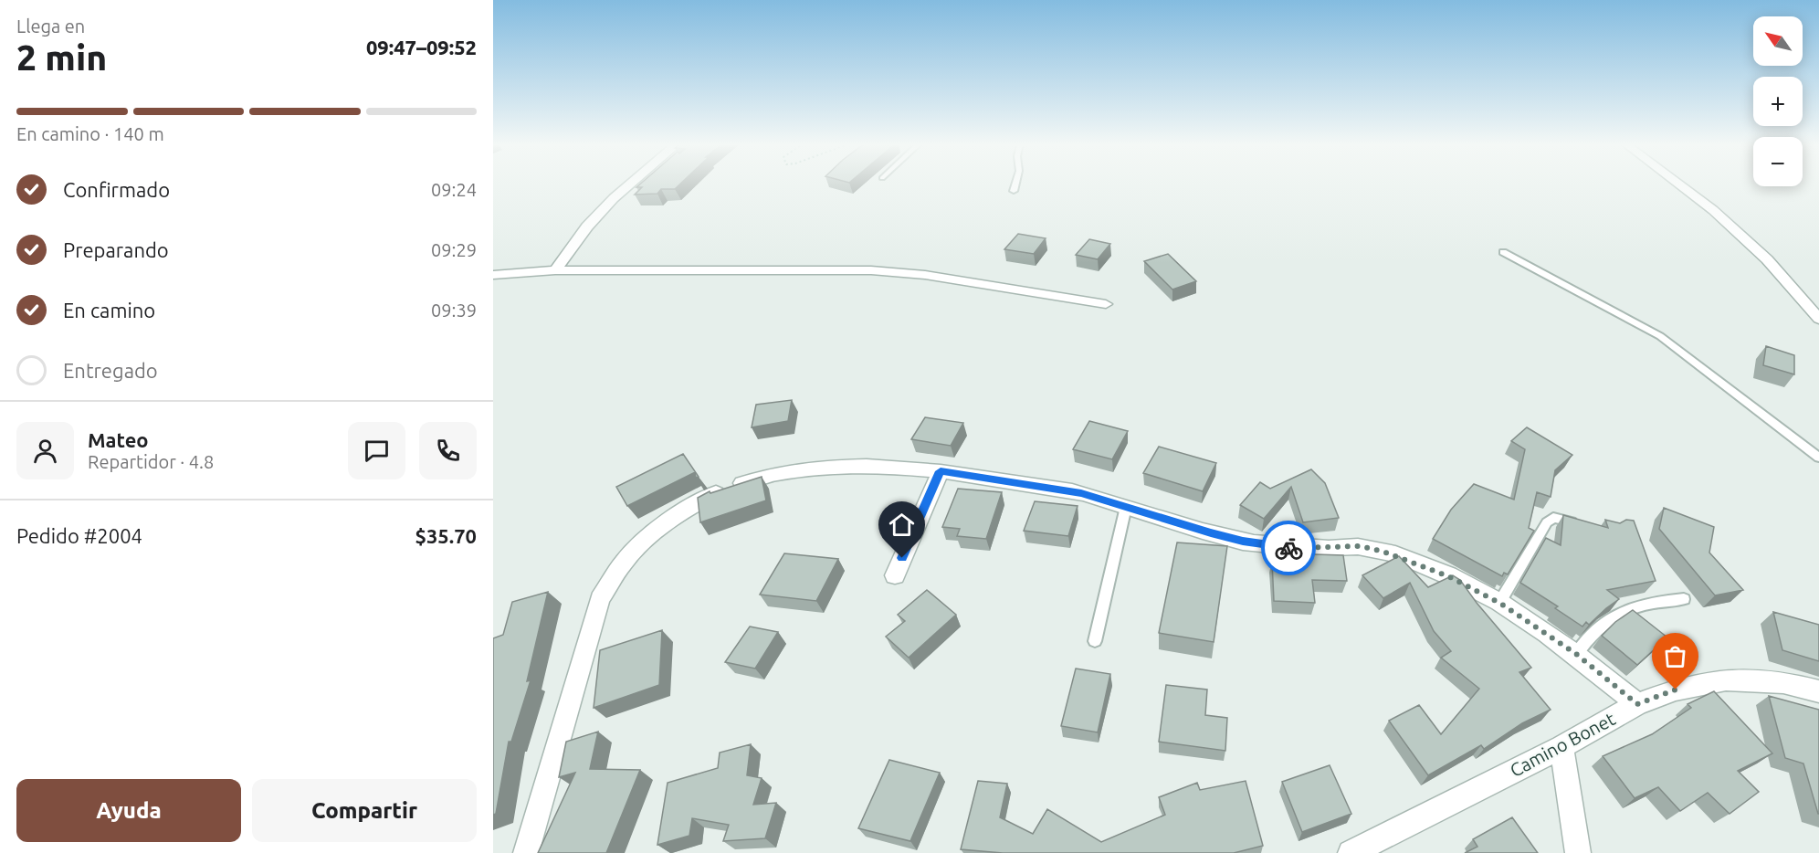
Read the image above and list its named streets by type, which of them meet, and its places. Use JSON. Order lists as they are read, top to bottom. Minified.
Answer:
{"streets":{"street":["Camino Bonet"]},"north":"top left","page":{"heading":["2 min","Llega en","09:47–09:52"],"panel":["Mateo","Repartidor · 4.8","Pedido #2004","$35.70"],"map_buttons":["+","−"],"bar":"En camino · 140 m","list":[["Confirmado","09:24"],["Preparando","09:29"],["En camino","09:39"],"Entregado"],"buttons":["Ayuda","Compartir"]}}
